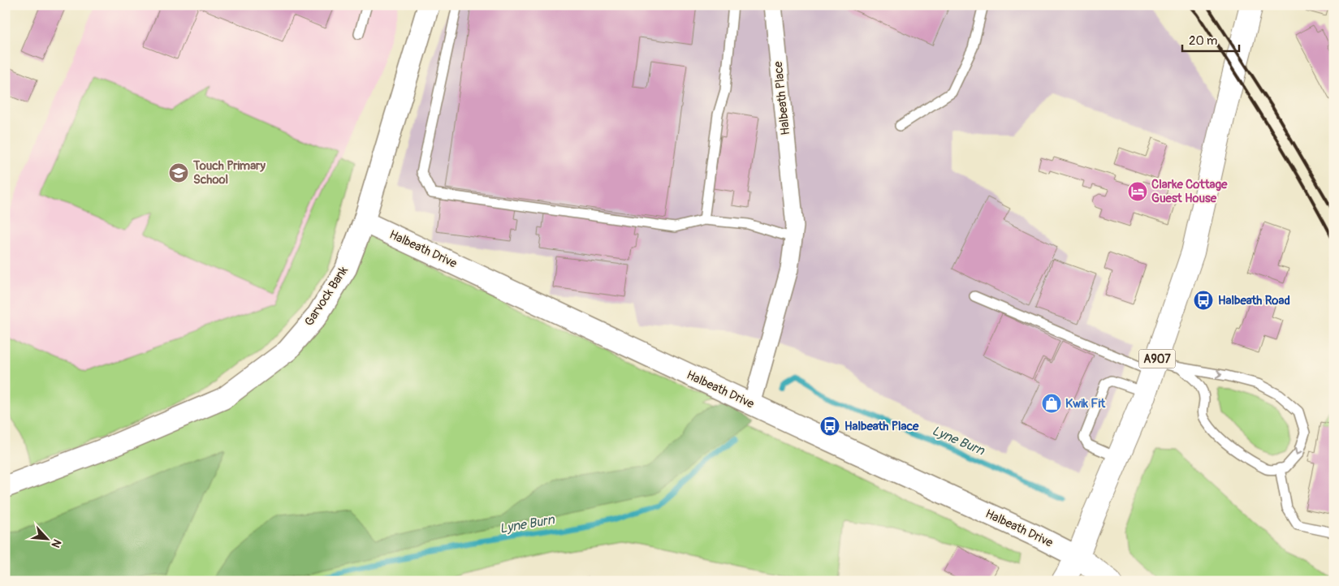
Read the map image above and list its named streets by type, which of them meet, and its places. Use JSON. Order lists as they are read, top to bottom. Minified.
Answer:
{"streets":{"main road":["A907"],"street":["Halbeath Place","Halbeath Drive","Garvock Bank"]},"crossings":[["Halbeath Place","Halbeath Drive"],["Halbeath Drive","Garvock Bank"],["Halbeath Drive","A907"]],"water":["Lyne Burn"],"places":{"school or university":["Touch Primary School"],"hotel":["Clarke Cottage Guest House"],"bus stop":["Halbeath Road","Halbeath Place"],"shop":["Kwik Fit"]},"scale_bar":"20 m","north":"bottom right"}
